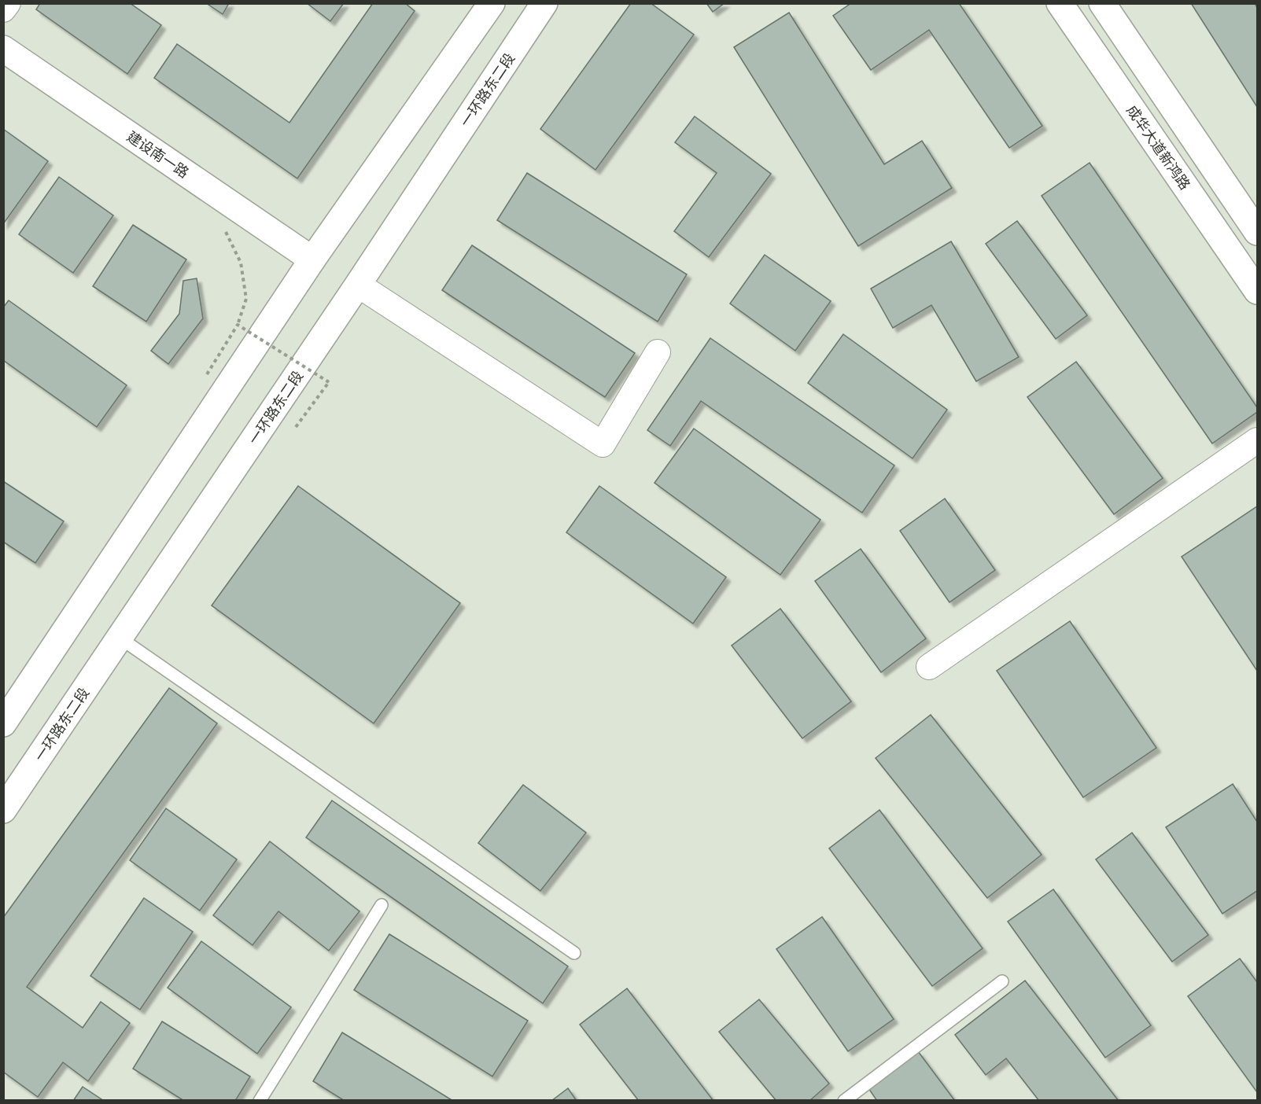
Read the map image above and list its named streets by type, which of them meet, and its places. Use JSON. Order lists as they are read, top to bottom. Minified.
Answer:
{"streets":{"main road":["一环路东二段","成华大道新鸿路","建设南一路"]}}
